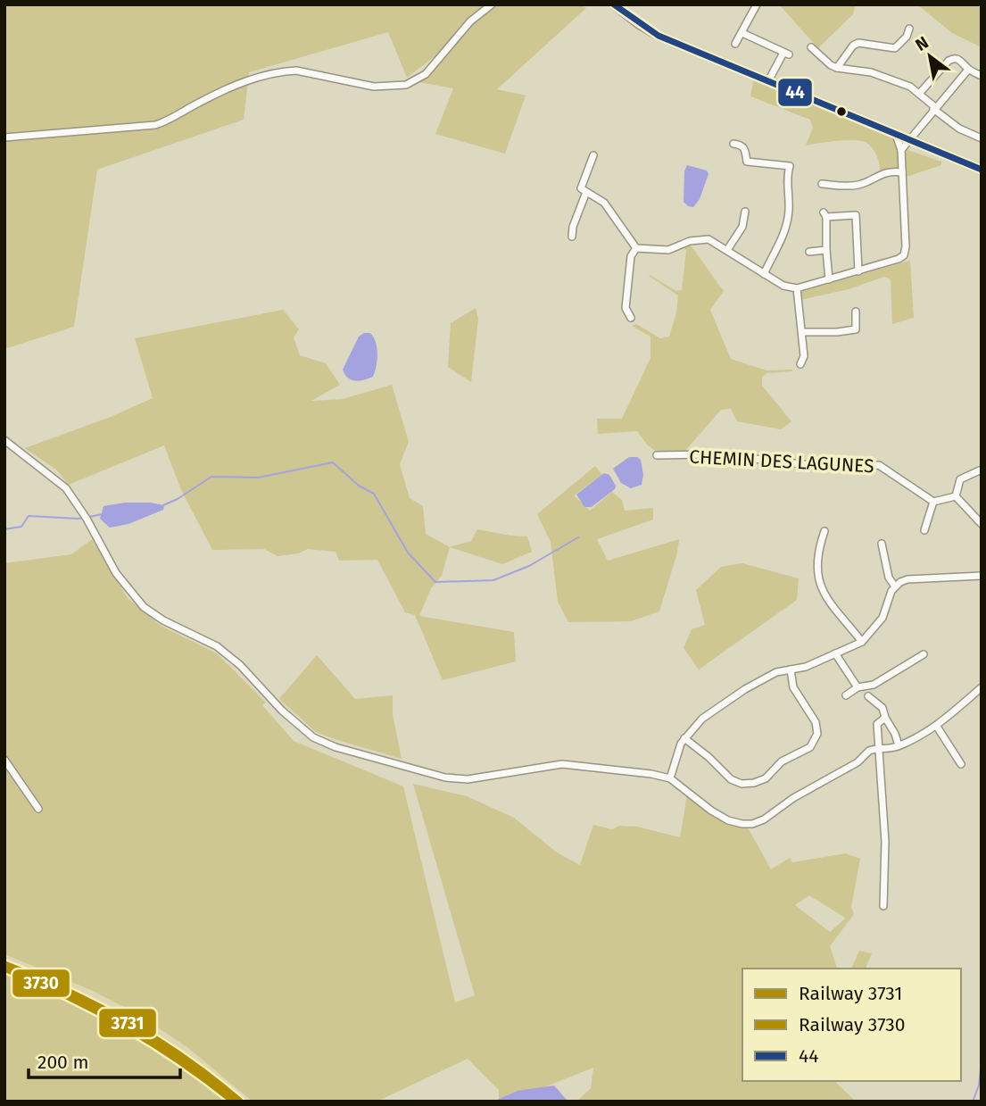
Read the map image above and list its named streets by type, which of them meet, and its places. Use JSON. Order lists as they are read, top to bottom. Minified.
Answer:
{"streets":{"street":["CHEMIN DES LAGUNES"]},"lines":["transit line 44","rail line 3731","rail line 3730"],"legend":["Railway 3731","Railway 3730","44"],"scale_bar":"200 m","north":"top left"}
